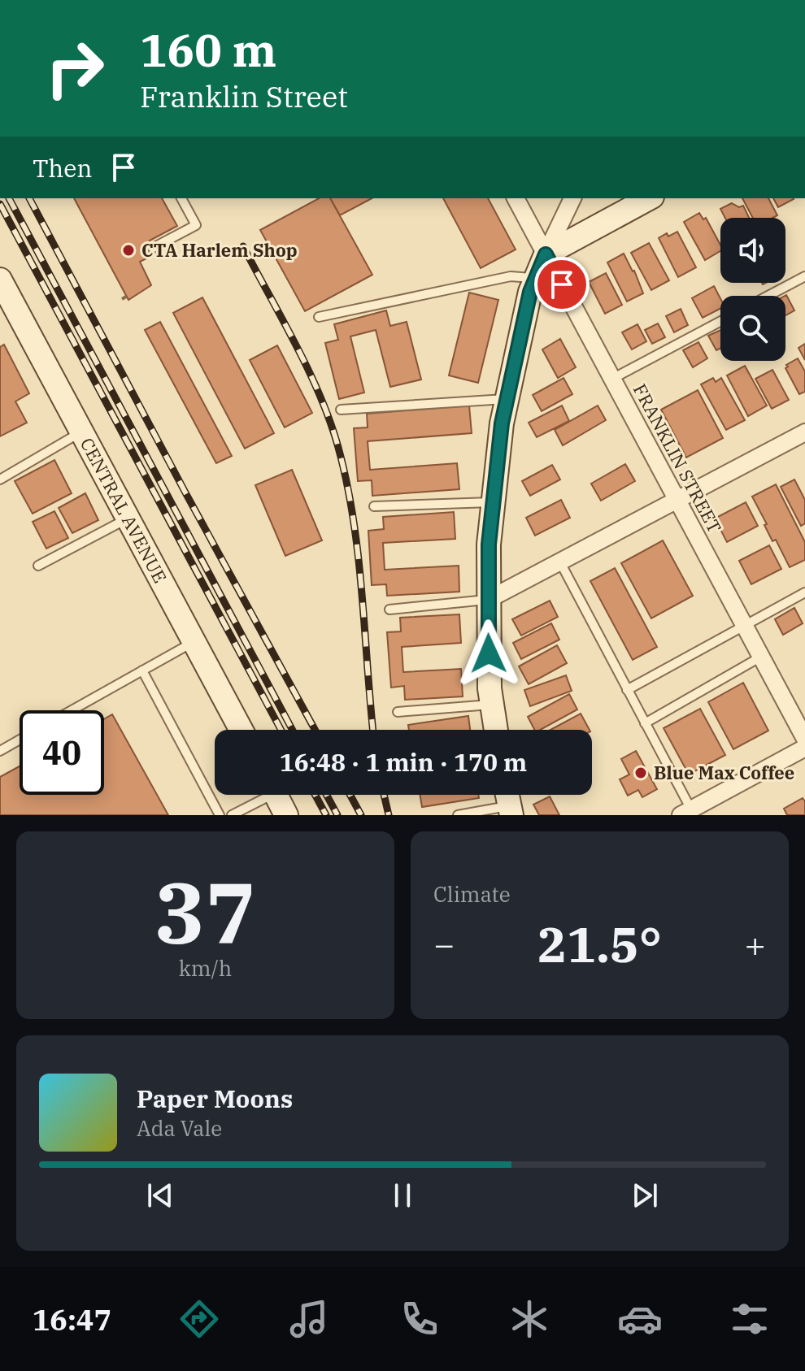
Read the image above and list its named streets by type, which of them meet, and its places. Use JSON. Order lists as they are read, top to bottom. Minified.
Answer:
{"streets":{"street":["FRANKLIN STREET","CENTRAL AVENUE"]},"places":["CTA Harlem Shop","Blue Max Coffee"],"page":{"turn":["160 m","Franklin Street"],"then":"Then","limit":"40","trip":"16:48 · 1 min · 170 m","tile":[["37","km/h"],"Climate"],"heat":["−","21.5°","+"],"song":["Paper Moons","Ada Vale"],"tabs":"16:47"}}
